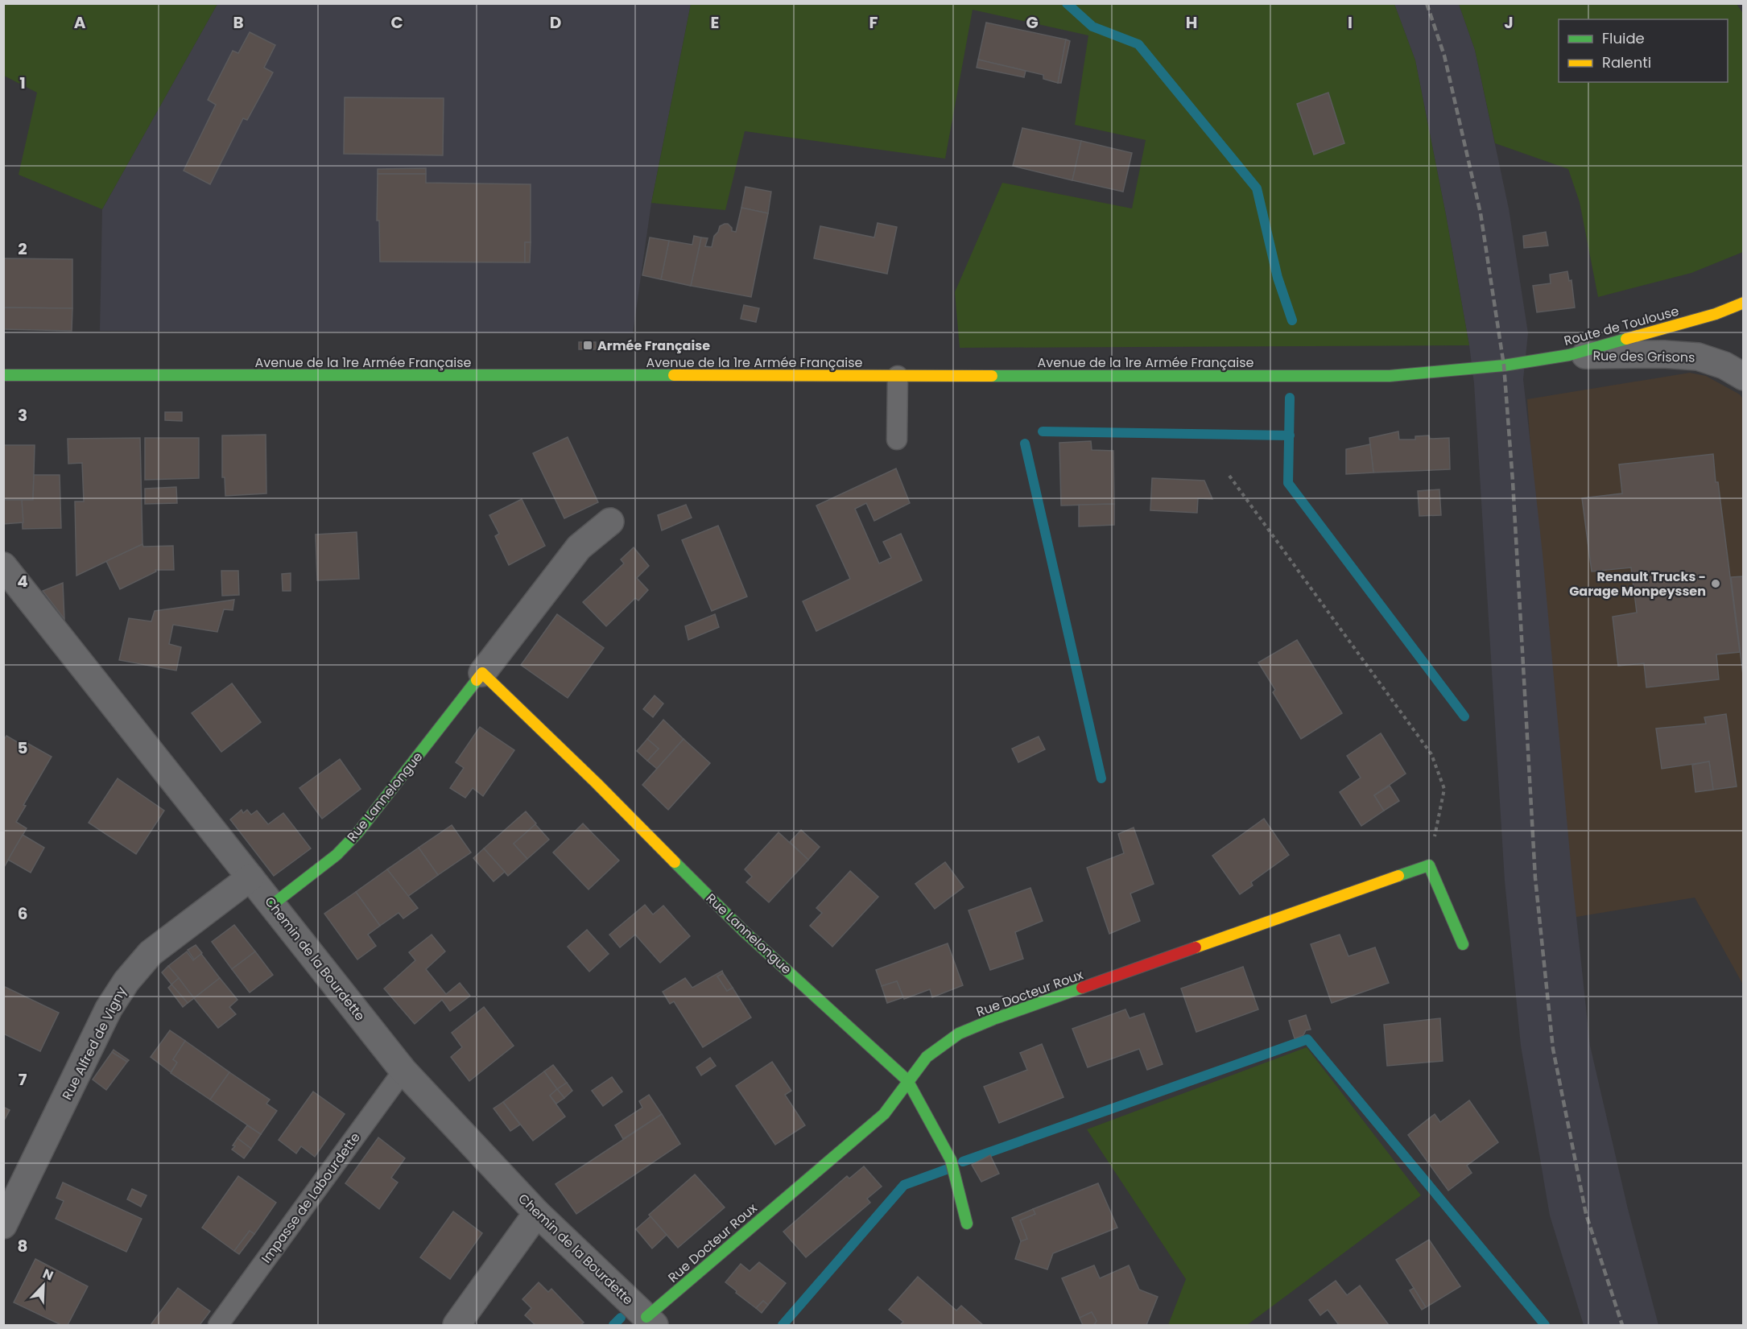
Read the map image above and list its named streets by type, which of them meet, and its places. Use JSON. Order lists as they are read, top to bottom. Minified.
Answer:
{"streets":{"street":["Route de Toulouse","Rue des Grisons","Avenue de la 1re Armée Française","Rue Lannelongue","Chemin de la Bourdette","Rue Docteur Roux","Rue Alfred de Vigny"],"lane":["Impasse de Labourdette"]},"crossings":[["Route de Toulouse","Rue des Grisons"],["Route de Toulouse","Avenue de la 1re Armée Française"],["Rue Lannelongue","Chemin de la Bourdette"],["Rue Lannelongue","Rue Docteur Roux"],["Chemin de la Bourdette","Rue Docteur Roux"],["Chemin de la Bourdette","Rue Alfred de Vigny"],["Chemin de la Bourdette","Impasse de Labourdette"]],"places":{"transit":["Armée Française"],"other":["Renault Trucks - Garage Monpeyssen"]},"legend":["Fluide","Ralenti"],"north":"top right","grid":{"columns":["A","B","C","D","E","F","G","H","I","J"],"rows":["1","2","3","4","5","6","7","8"]}}
